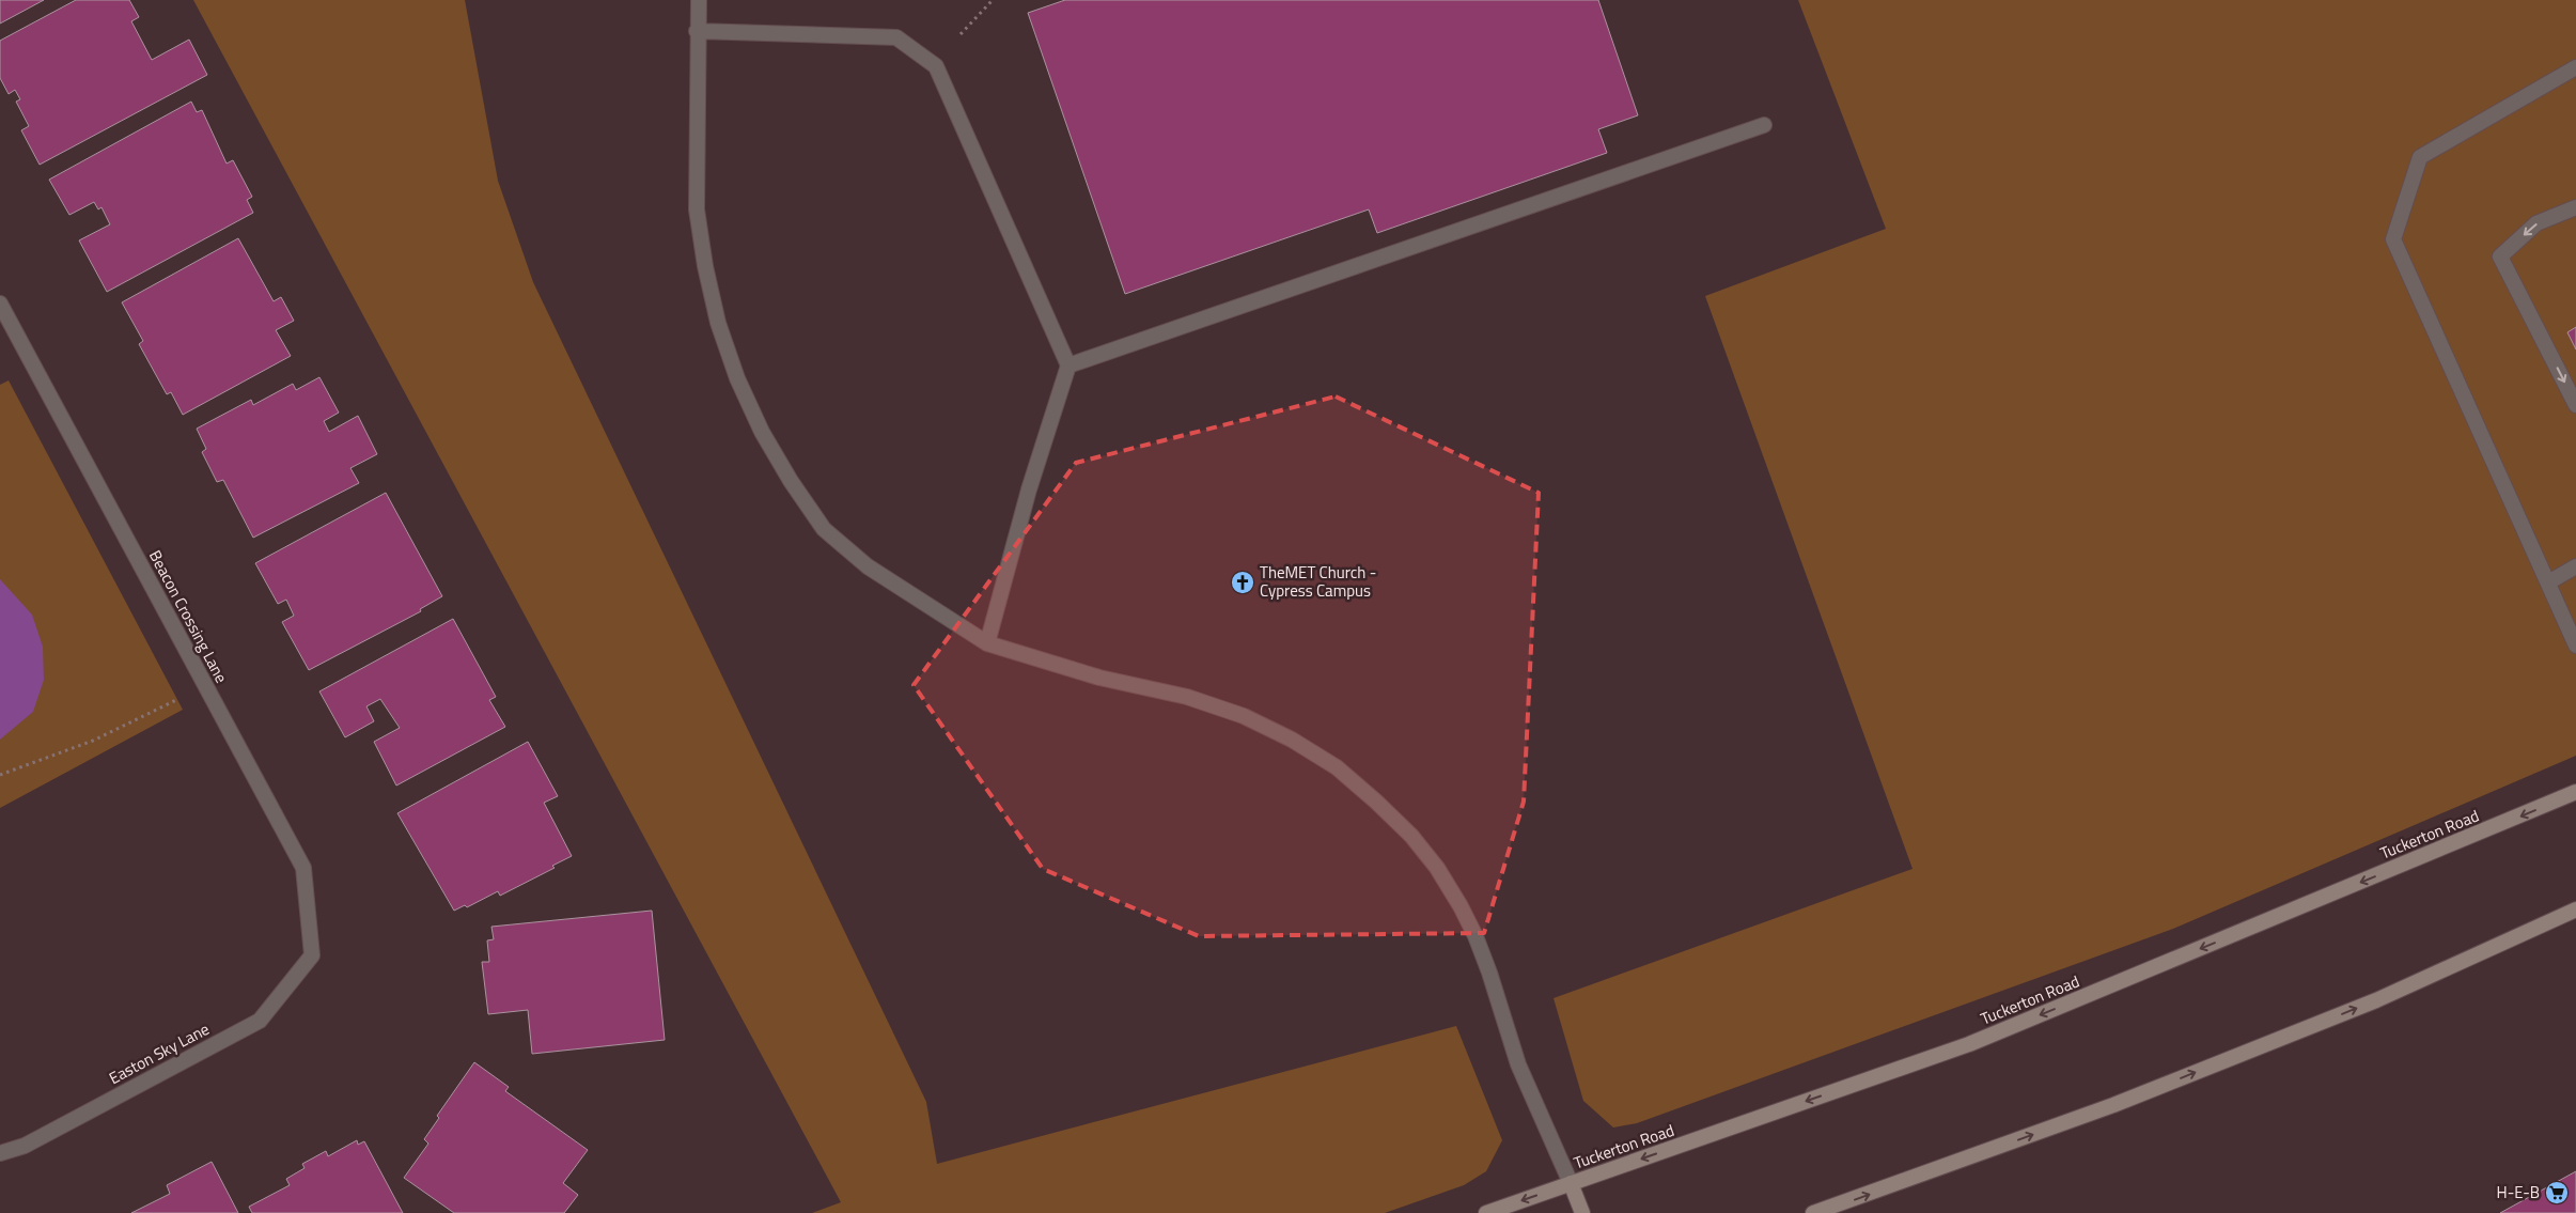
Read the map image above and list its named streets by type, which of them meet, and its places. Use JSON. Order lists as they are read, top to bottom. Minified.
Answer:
{"streets":{"main road":["Tuckerton Road"],"street":["Beacon Crossing Lane","Easton Sky Lane"]},"crossings":[["Beacon Crossing Lane","Easton Sky Lane"]],"places":{"church":["TheMET Church - Cypress Campus"],"supermarket":["H-E-B"]}}
